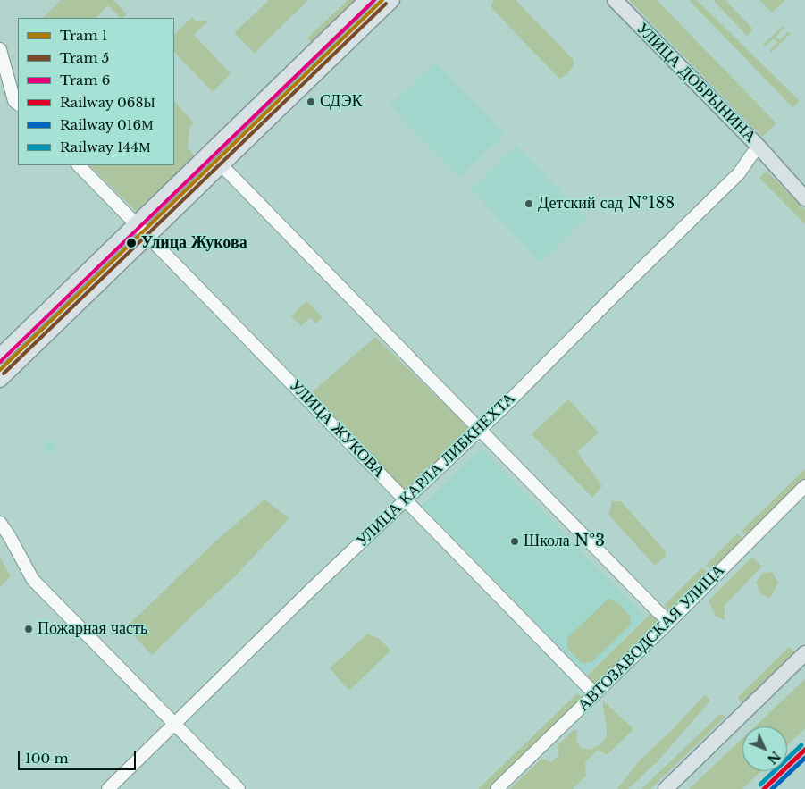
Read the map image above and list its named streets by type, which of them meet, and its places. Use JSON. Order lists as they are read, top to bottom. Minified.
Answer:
{"streets":{"main road":["УЛИЦА ДОБРЫНИНА"],"street":["УЛИЦА ЖУКОВА","УЛИЦА КАРЛА ЛИБКНЕХТА","АВТОЗАВОДСКАЯ УЛИЦА"]},"crossings":[["УЛИЦА ДОБРЫНИНА","УЛИЦА КАРЛА ЛИБКНЕХТА"],["УЛИЦА ЖУКОВА","УЛИЦА КАРЛА ЛИБКНЕХТА"],["УЛИЦА ЖУКОВА","АВТОЗАВОДСКАЯ УЛИЦА"]],"places":["СДЭК","Детский сад №188","Улица Жукова","Школа №3","Пожарная часть"],"lines":["tram line 1","tram line 6","tram line 5","rail line 144М","rail line 068Ы","rail line 016М"],"legend":["Tram 1","Tram 5","Tram 6","Railway 068Ы","Railway 016М","Railway 144М"],"scale_bar":"100 m","north":"bottom right"}
